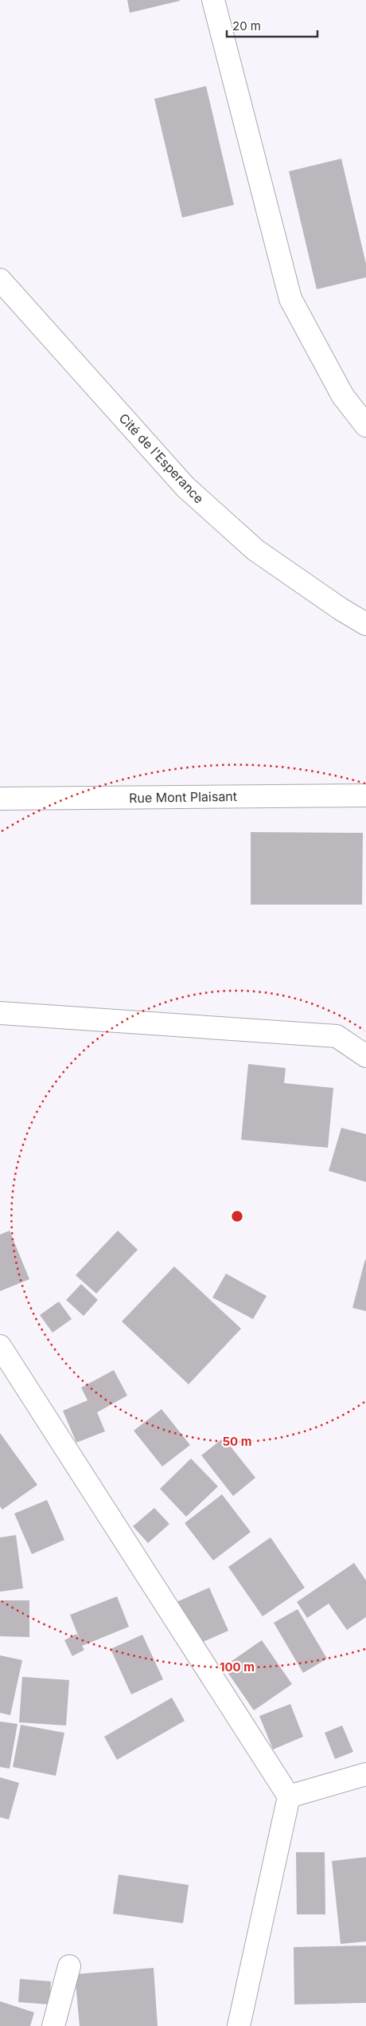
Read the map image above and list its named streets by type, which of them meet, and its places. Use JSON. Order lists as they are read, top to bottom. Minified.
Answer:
{"streets":{"street":["Cité de l'Esperance","Rue Mont Plaisant"]},"scale_bar":"20 m","rings":["50 m","100 m"]}
